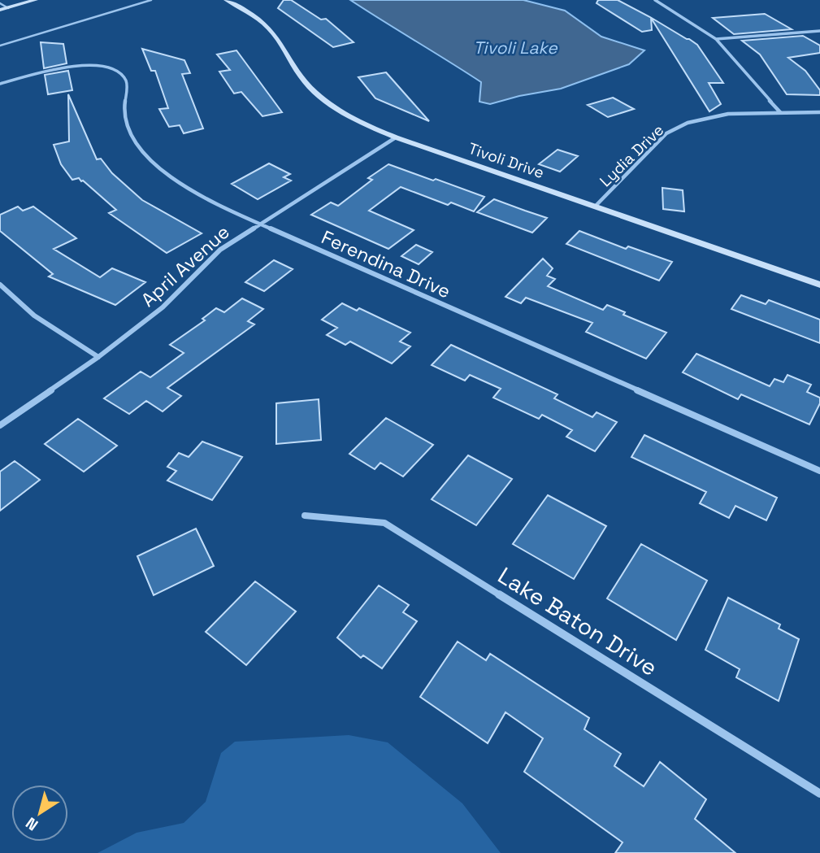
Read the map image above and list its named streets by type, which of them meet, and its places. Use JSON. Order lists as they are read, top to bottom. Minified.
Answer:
{"streets":{"street":["Lydia Drive","Tivoli Drive","Ferendina Drive","April Avenue","Lake Baton Drive"]},"crossings":[["Lydia Drive","Tivoli Drive"],["Tivoli Drive","April Avenue"],["Ferendina Drive","April Avenue"]],"water":["Tivoli Lake"],"north":"bottom left"}
